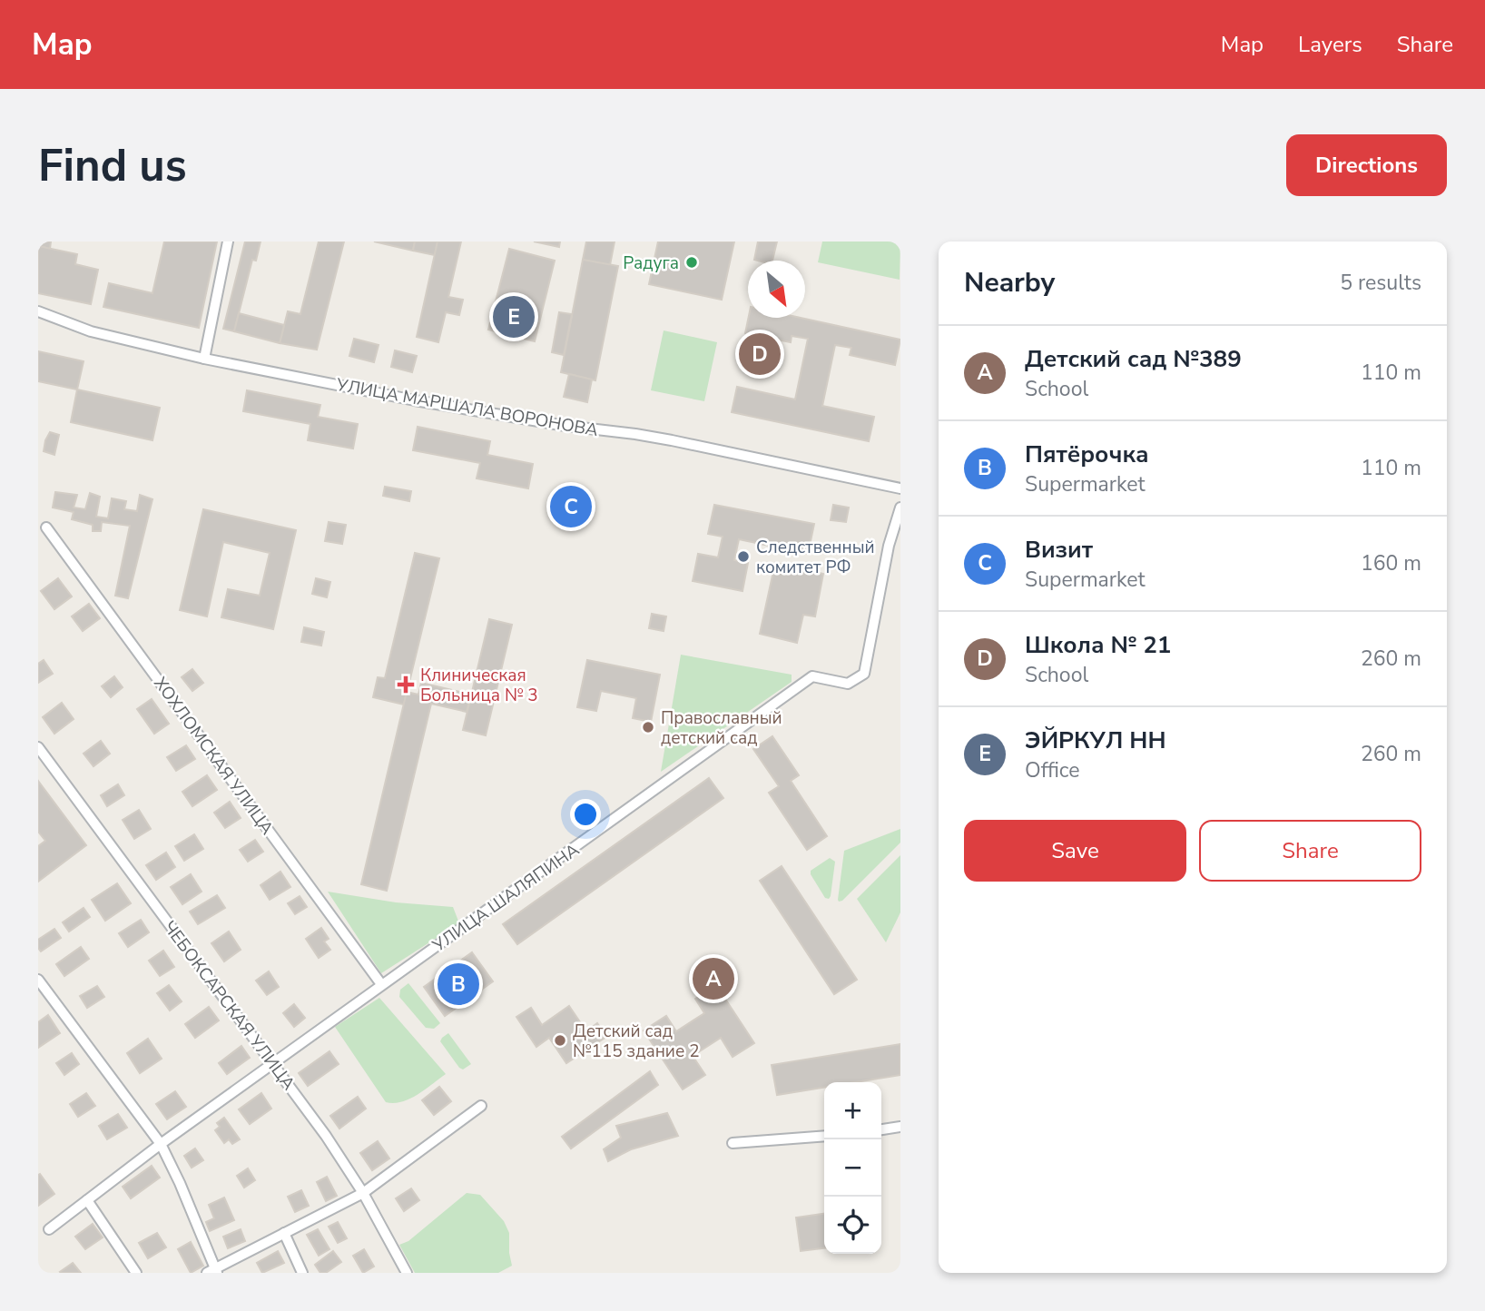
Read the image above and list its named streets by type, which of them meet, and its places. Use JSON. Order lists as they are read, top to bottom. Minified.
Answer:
{"streets":{"street":["УЛИЦА МАРШАЛА ВОРОНОВА","ХОХЛОМСКАЯ УЛИЦА","УЛИЦА ШАЛЯПИНА","ЧЕБОКСАРСКАЯ УЛИЦА"]},"crossings":[["ХОХЛОМСКАЯ УЛИЦА","УЛИЦА ШАЛЯПИНА"],["УЛИЦА ШАЛЯПИНА","ЧЕБОКСАРСКАЯ УЛИЦА"]],"places":{"other":["Радуга","Следственный комитет РФ","Православный детский сад","Детский сад №115 здание 2"],"health":["Клиническая Больница № 3"]},"north":"bottom right","page":{"header":"Map","nav":["Map","Layers","Share"],"buttons":["Directions",["Save","Share"]],"title":"Find us","heading":["Nearby","5 results"],"pins":["E","D","C","A","B"],"list":[{"mark":"A","name":"Детский сад №389","note":"School","value":"110 m"},{"mark":"B","name":"Пятёрочка","note":"Supermarket","value":"110 m"},{"mark":"C","name":"Визит","note":"Supermarket","value":"160 m"},{"mark":"D","name":"Школа № 21","note":"School","value":"260 m"},{"mark":"E","name":"ЭЙРКУЛ НН","note":"Office","value":"260 m"}],"map_buttons":["+","−"]}}
